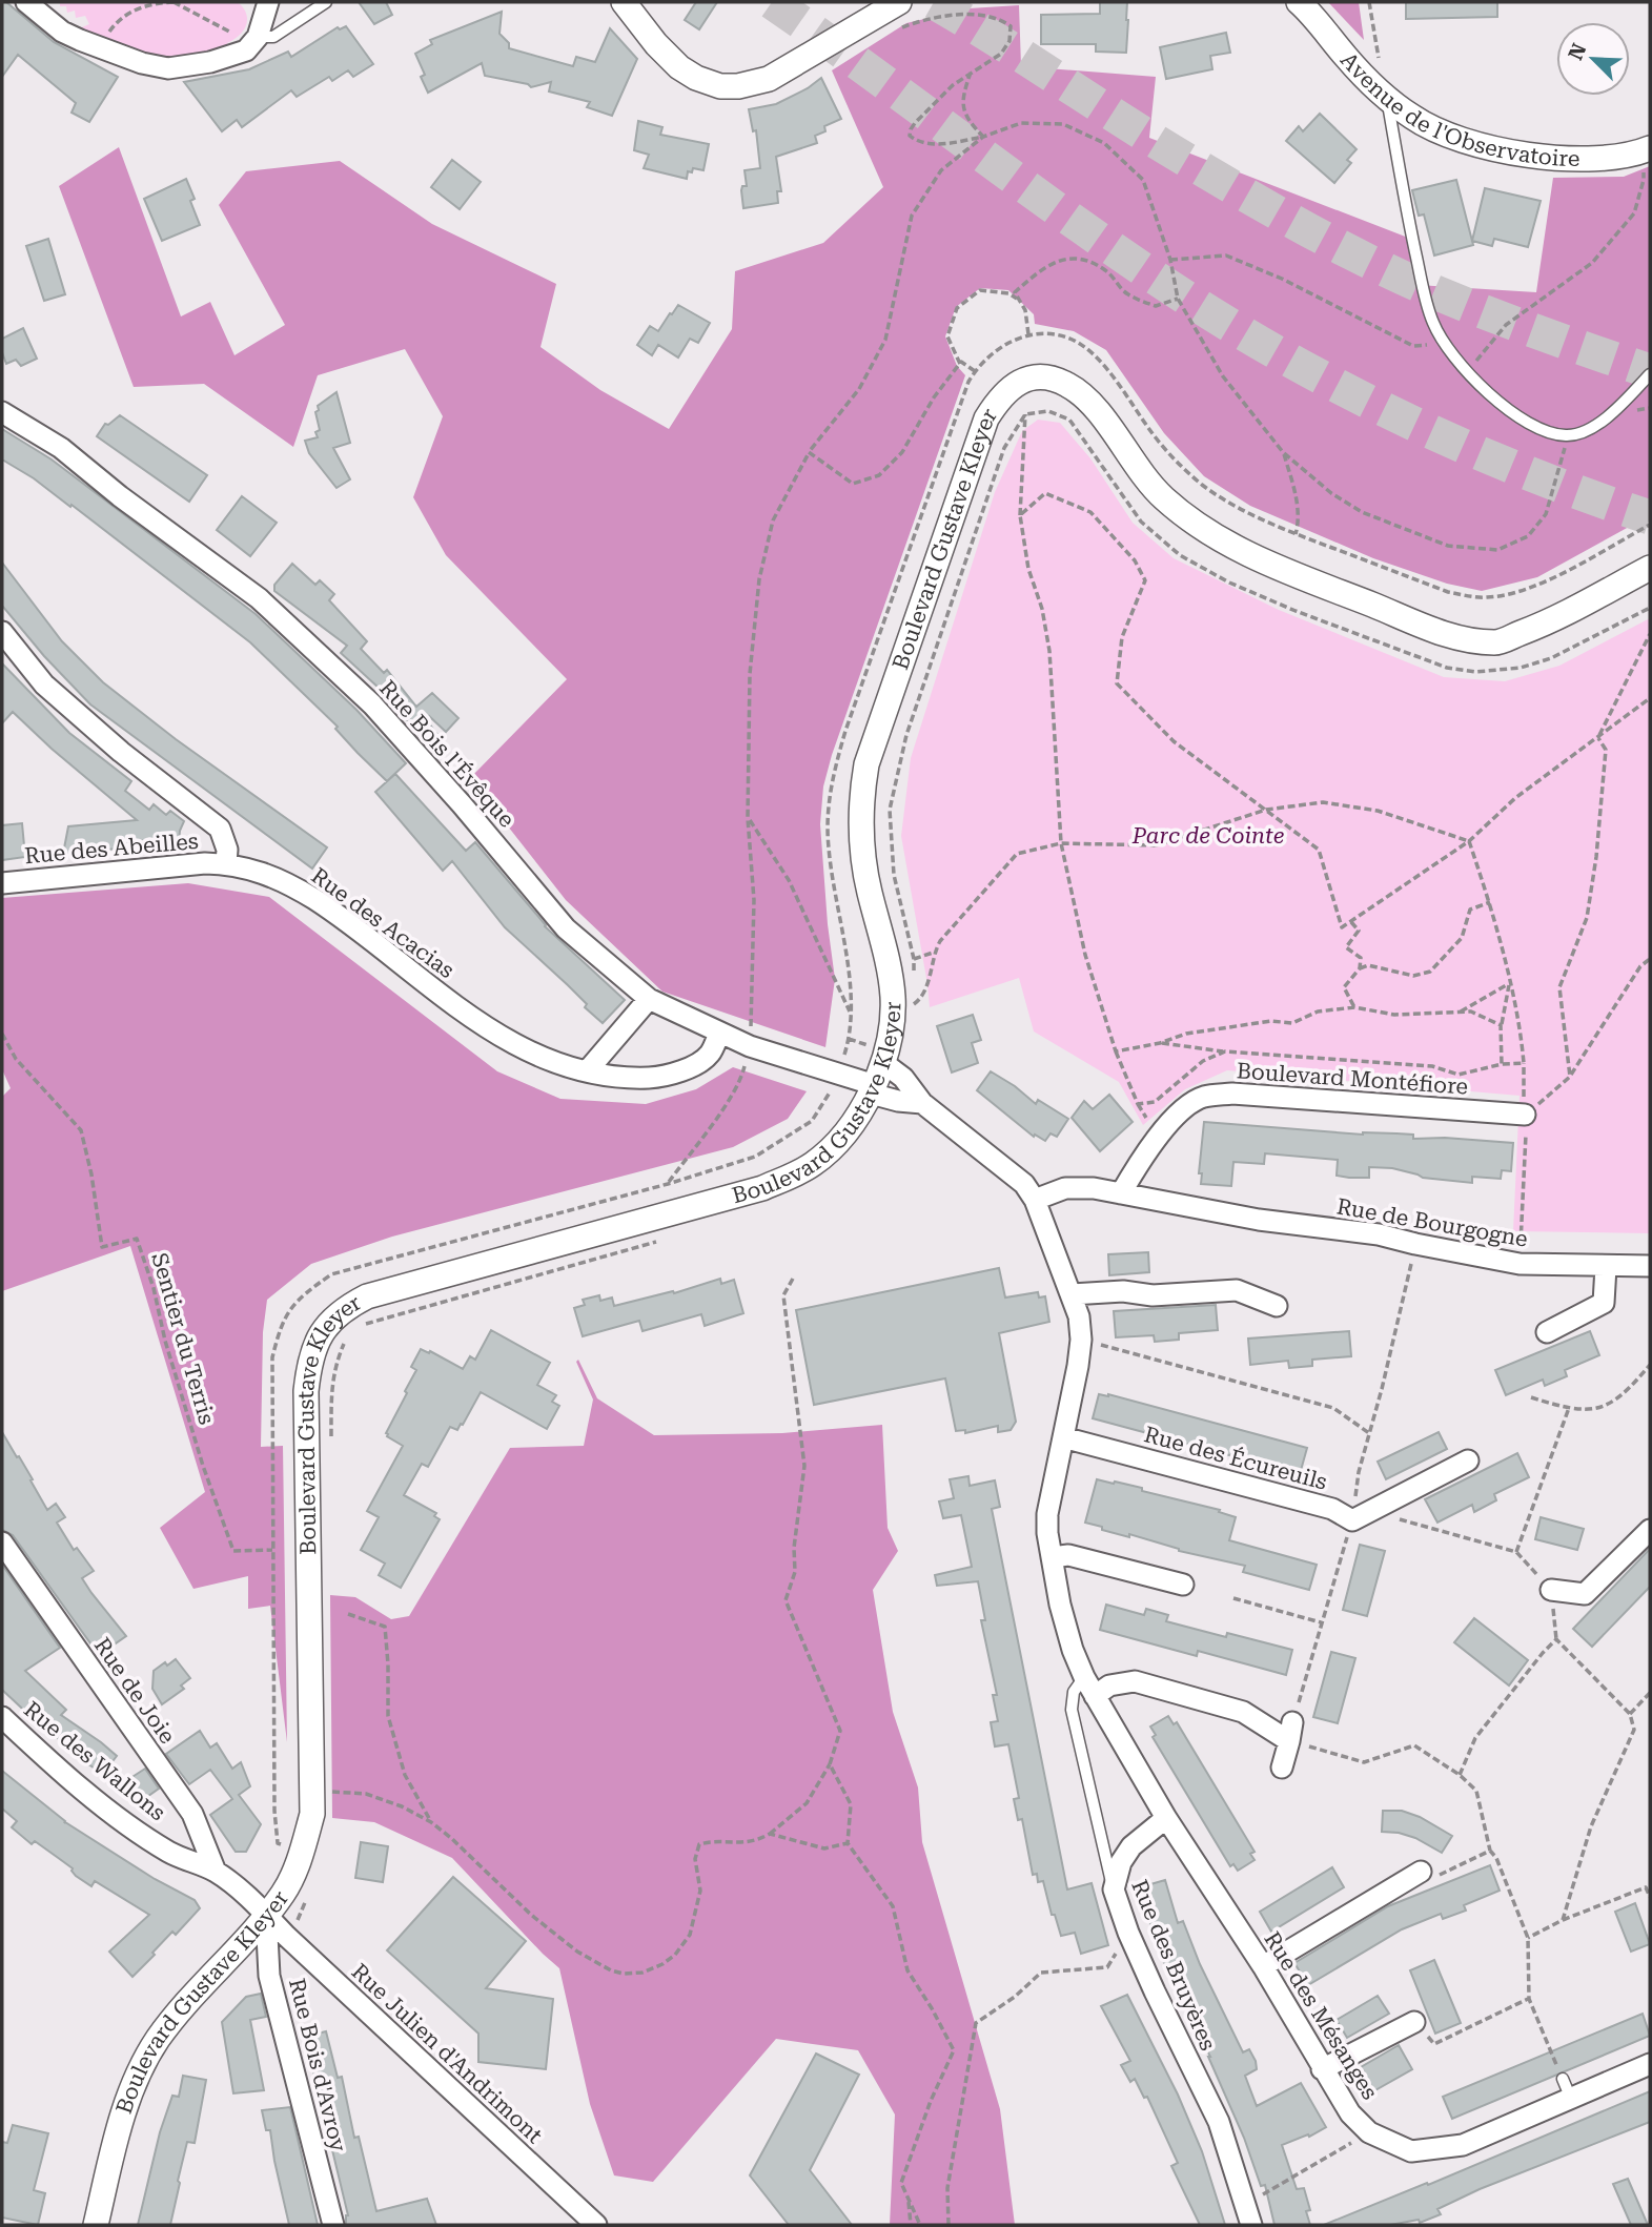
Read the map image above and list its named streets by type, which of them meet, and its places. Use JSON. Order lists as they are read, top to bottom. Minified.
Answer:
{"streets":{"street":["Avenue de l'Observatoire","Boulevard Gustave Kleyer","Rue Bois l'Évêque","Rue des Abeilles","Rue des Acacias","Boulevard Montéfiore","Rue de Bourgogne","Rue des Écureuils","Rue de Joie","Rue des Wallons","Rue des Bruyères","Rue des Mésanges","Rue Julien d'Andrimont","Rue Bois d'Avroy"],"path":["Sentier du Terris"]},"crossings":[["Boulevard Gustave Kleyer","Rue Bois l'Évêque"],["Boulevard Gustave Kleyer","Rue des Wallons"],["Boulevard Gustave Kleyer","Rue Julien d'Andrimont"],["Boulevard Gustave Kleyer","Rue Bois d'Avroy"],["Rue Bois l'Évêque","Rue des Acacias"],["Rue des Abeilles","Rue des Acacias"],["Boulevard Montéfiore","Rue de Bourgogne"],["Rue de Joie","Rue des Wallons"],["Rue des Wallons","Rue Julien d'Andrimont"],["Rue des Wallons","Rue Bois d'Avroy"],["Rue Julien d'Andrimont","Rue Bois d'Avroy"]],"parks":["Parc de Cointe"],"north":"top left"}
